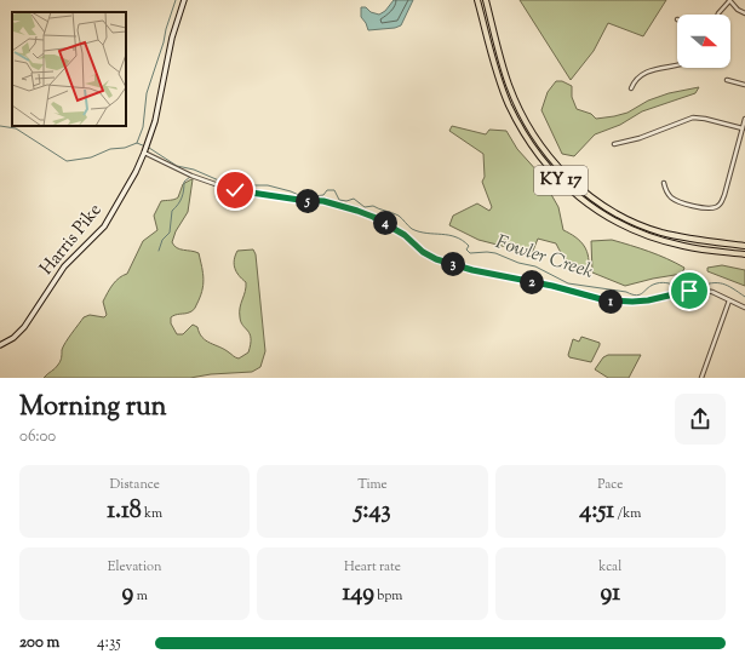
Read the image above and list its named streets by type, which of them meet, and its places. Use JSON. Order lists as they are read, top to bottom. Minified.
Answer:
{"streets":{"main road":["KY 17","Harris Pike"]},"water":["Fowler Creek"],"north":"right","page":{"pins":["5","4","3","2","1"],"heading":["Morning run","06:00"],"stats":[["Distance","1.18 km"],["Time","5:43"],["Pace","4:51 /km"],["Elevation","9 m"],["Heart rate","149 bpm"],["kcal","91"]],"list":[{"name":"200 m","note":"4:35"}]}}
